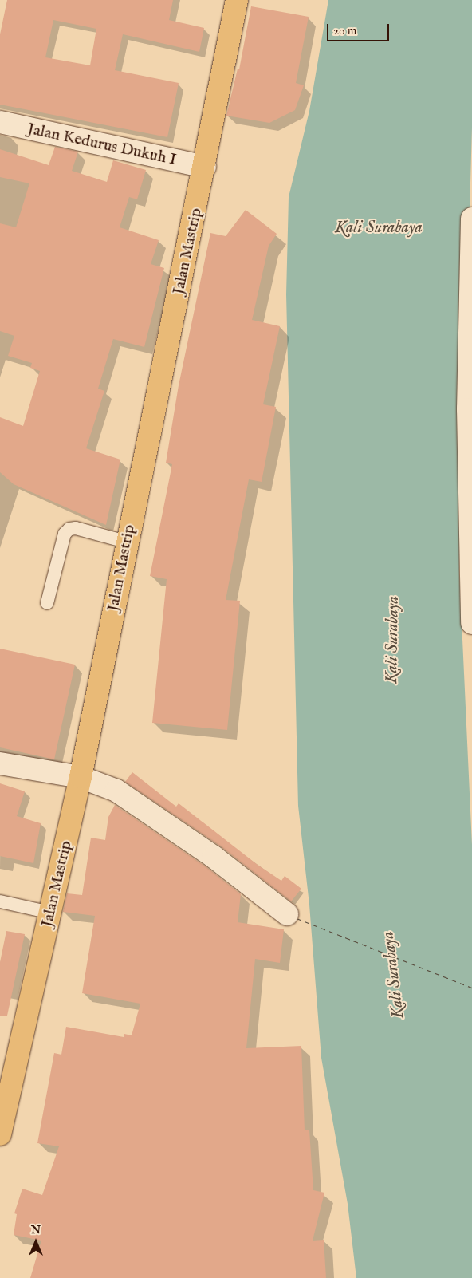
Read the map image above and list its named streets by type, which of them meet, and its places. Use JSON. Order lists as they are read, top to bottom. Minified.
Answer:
{"streets":{"main road":["Jalan Mastrip"],"street":["Jalan Kedurus Dukuh I"]},"crossings":[["Jalan Kedurus Dukuh I","Jalan Mastrip"]],"water":["Kali Surabaya"],"scale_bar":"20 m","north":"top"}
